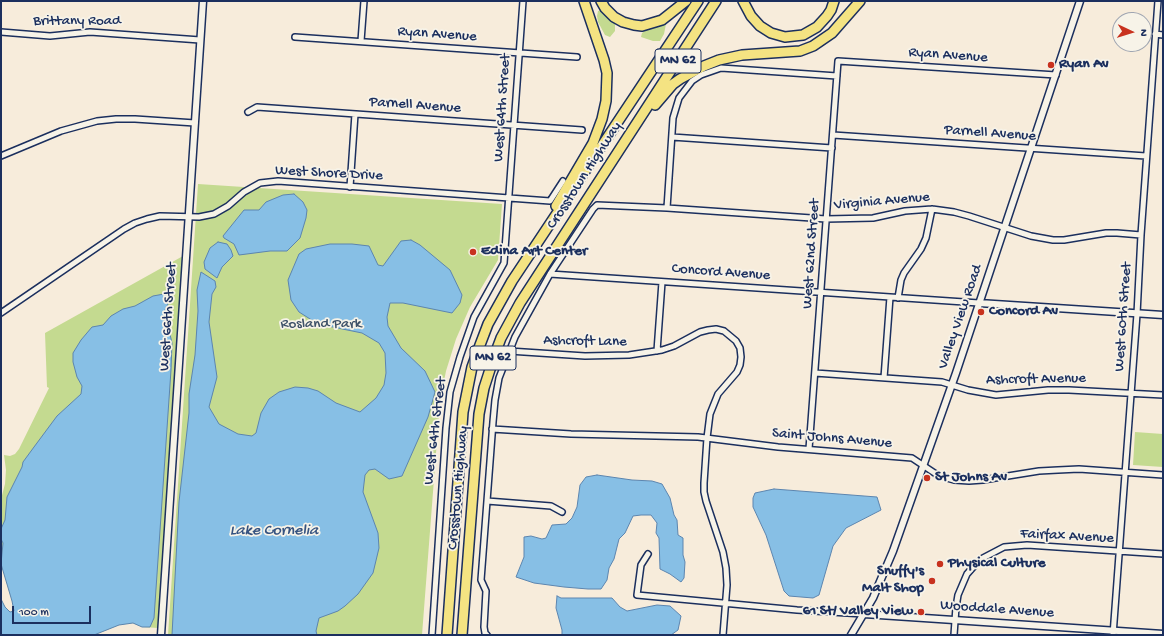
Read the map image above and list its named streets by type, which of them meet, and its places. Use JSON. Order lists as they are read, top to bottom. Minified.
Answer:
{"streets":{"highway":["MN 62","Crosstown Highway"],"street":["Brittany Road","Ryan Avenue","Parnell Avenue","West 64th Street","West Shore Drive","Virginia Avenue","West 62nd Street","Concord Avenue","West 66th Street","Valley View Road","West 60th Street","Ashcroft Lane","Ashcroft Avenue","Saint Johns Avenue","Fairfax Avenue","Wooddale Avenue"]},"crossings":[["Brittany Road","West 66th Street"],["Ryan Avenue","West 64th Street"],["Ryan Avenue","West 62nd Street"],["Ryan Avenue","Valley View Road"],["Parnell Avenue","West 64th Street"],["Parnell Avenue","West 62nd Street"],["Parnell Avenue","Valley View Road"],["Parnell Avenue","West 60th Street"],["West 64th Street","West Shore Drive"],["West Shore Drive","West 66th Street"],["Virginia Avenue","West 62nd Street"],["Virginia Avenue","Concord Avenue"],["Virginia Avenue","Valley View Road"],["Virginia Avenue","West 60th Street"],["West 62nd Street","Concord Avenue"],["West 62nd Street","Ashcroft Avenue"],["West 62nd Street","Saint Johns Avenue"],["Valley View Road","Ashcroft Avenue"],["Valley View Road","Saint Johns Avenue"],["Valley View Road","Wooddale Avenue"],["West 60th Street","Ashcroft Avenue"],["West 60th Street","Saint Johns Avenue"],["West 60th Street","Fairfax Avenue"],["West 60th Street","Wooddale Avenue"],["Ashcroft Lane","Saint Johns Avenue"],["Ashcroft Lane","Wooddale Avenue"],["Fairfax Avenue","Wooddale Avenue"]],"water":["Lake Cornelia"],"parks":["Rosland Park"],"places":["Ryan Av","Edina Art Center","Concord Av","St Johns Av","Physical Culture","Snuffy's Malt Shop","61 St/ Valley View"],"scale_bar":"100 m","north":"right"}
